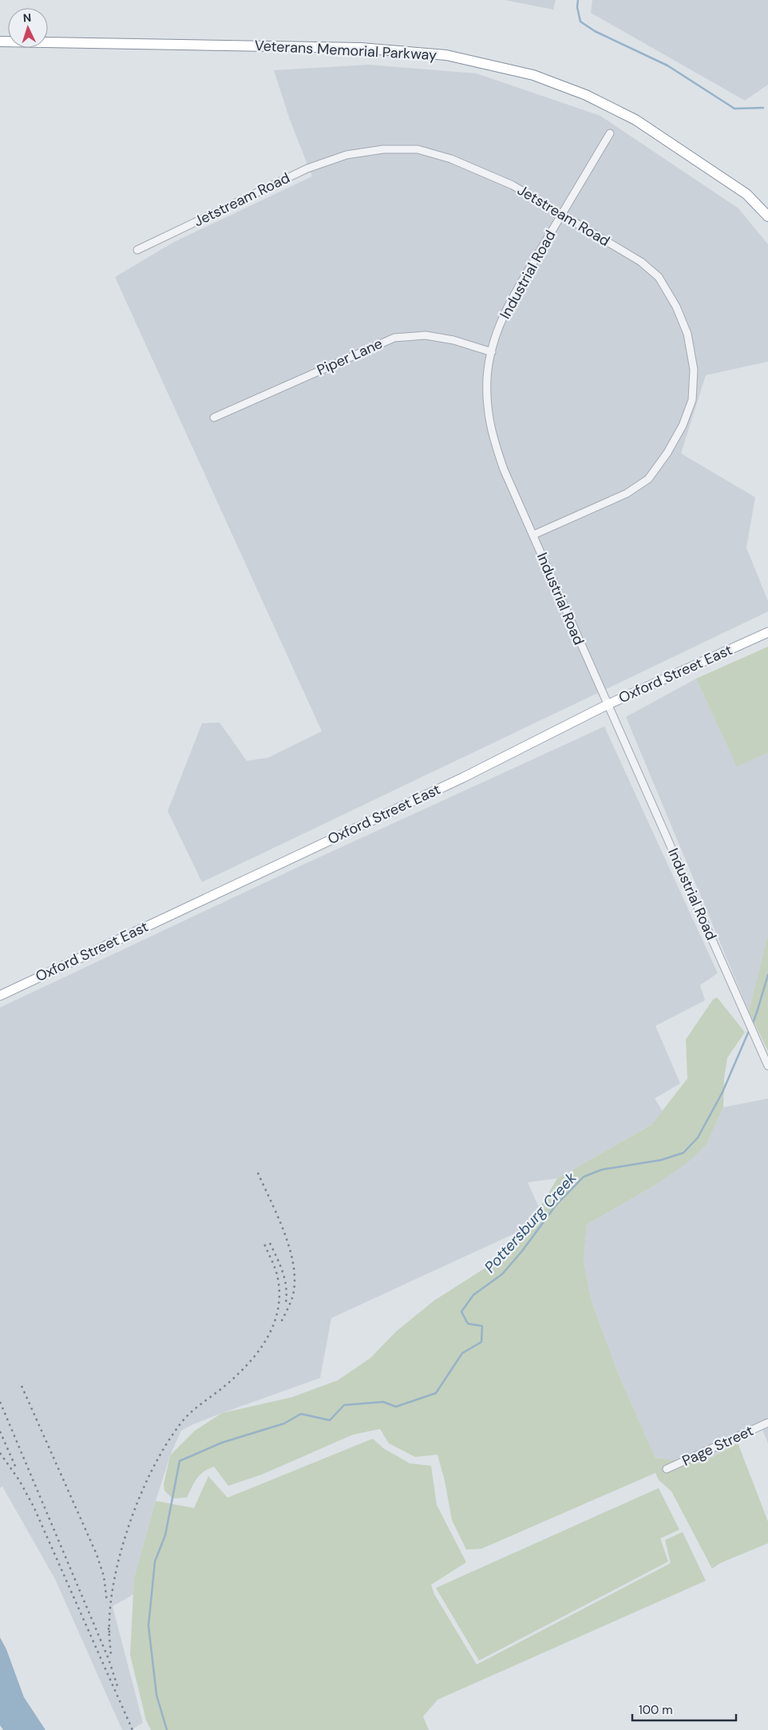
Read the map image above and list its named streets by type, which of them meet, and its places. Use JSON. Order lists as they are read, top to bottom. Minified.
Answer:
{"streets":{"highway":["Veterans Memorial Parkway"],"main road":["Oxford Street East"],"street":["Jetstream Road","Industrial Road","Piper Lane","Page Street"]},"crossings":[["Jetstream Road","Industrial Road"],["Industrial Road","Piper Lane"],["Industrial Road","Oxford Street East"]],"water":["Pottersburg Creek"],"scale_bar":"100 m","north":"top"}
